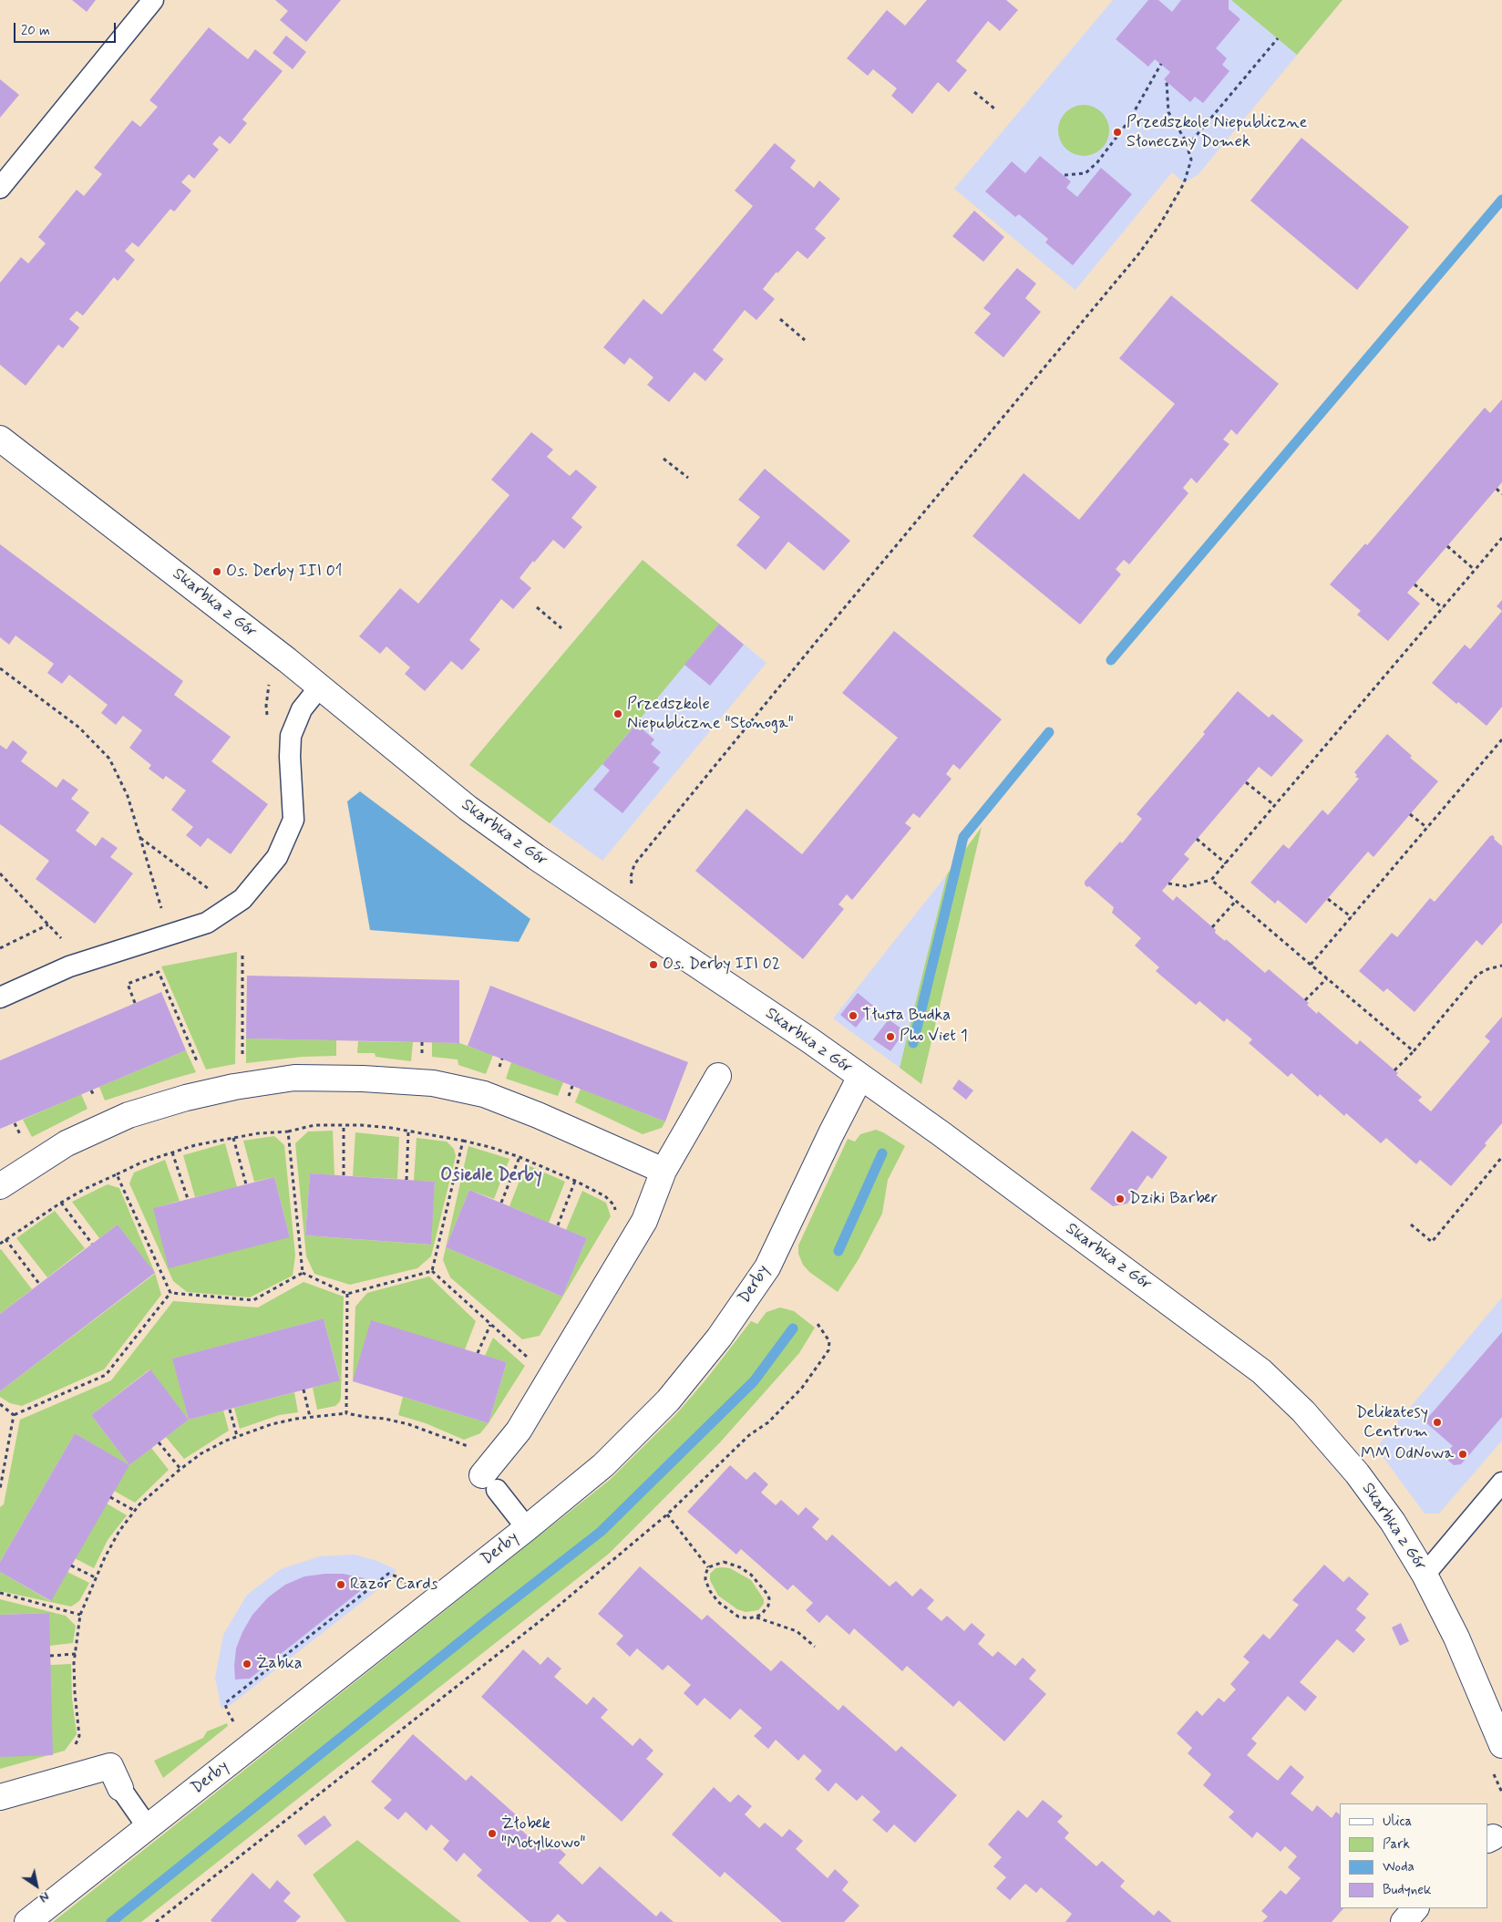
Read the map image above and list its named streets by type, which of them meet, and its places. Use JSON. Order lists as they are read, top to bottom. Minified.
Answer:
{"streets":{"street":["Skarbka z Gór","Derby"]},"crossings":[["Skarbka z Gór","Derby"]],"districts":["Osiedle Derby"],"places":["Przedszkole Niepubliczne Słoneczny Domek","Os. Derby III 01","Przedszkole Niepubliczne \"Stonoga\"","Os. Derby III 02","Tłusta Budka","Pho Viet 1","Dziki Barber","Delikatesy Centrum","MM OdNowa","Razor Cards","Żabka","Żłobek \"Motylkowo\""],"legend":["Ulica","Park","Woda","Budynek"],"scale_bar":"20 m","north":"bottom right"}
